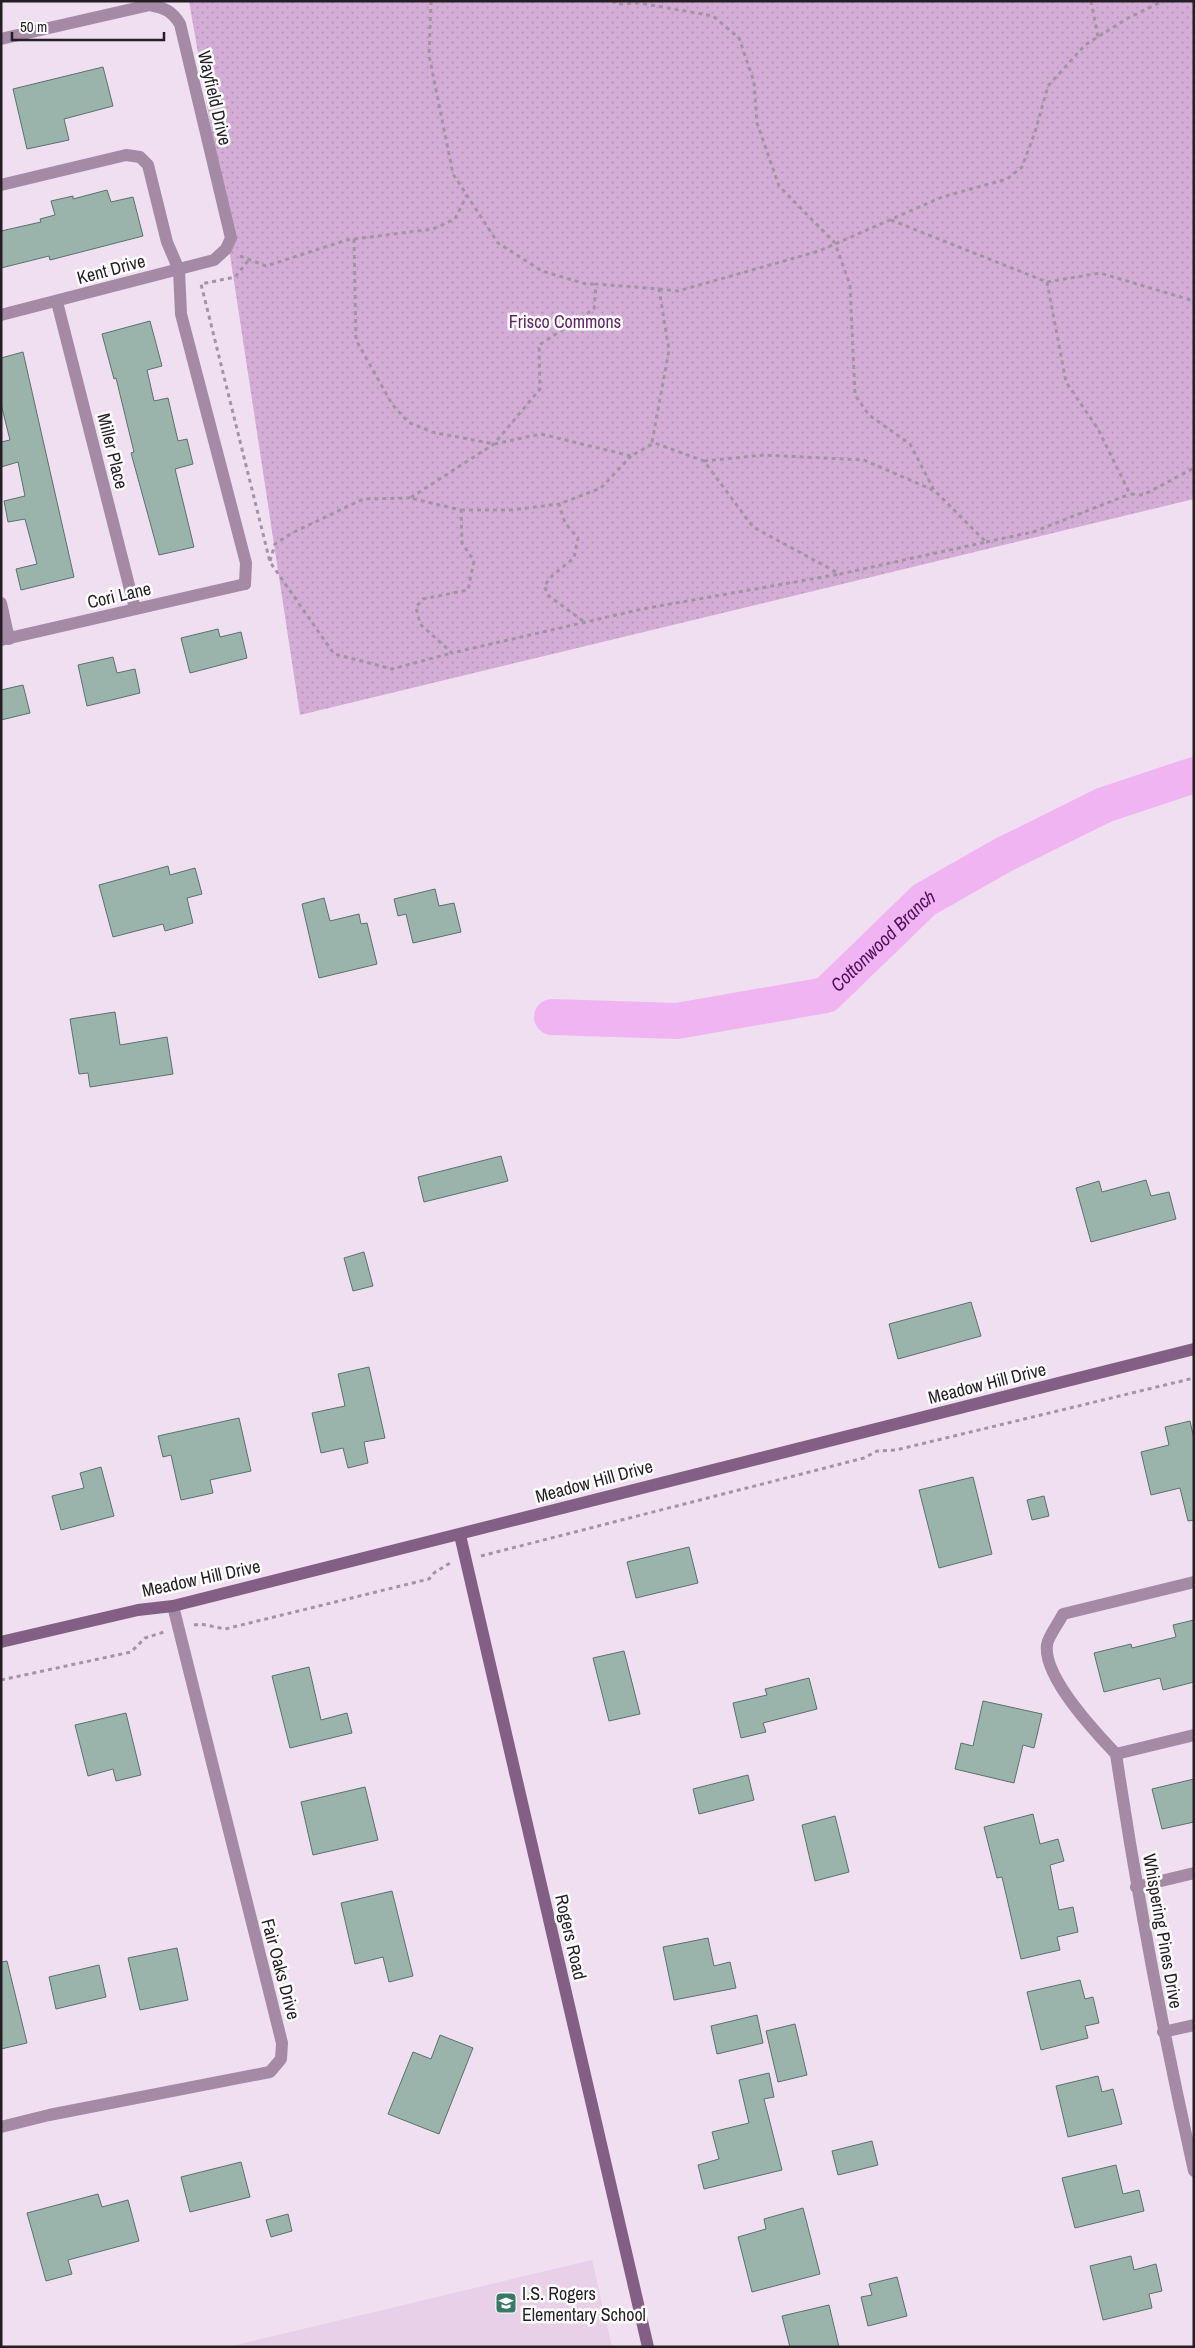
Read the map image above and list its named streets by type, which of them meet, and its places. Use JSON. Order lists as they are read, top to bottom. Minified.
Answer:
{"streets":{"street":["Wayfield Drive","Kent Drive","Miller Place","Cori Lane","Meadow Hill Drive","Whispering Pines Drive","Rogers Road","Fair Oaks Drive"]},"crossings":[["Wayfield Drive","Kent Drive"],["Kent Drive","Miller Place"],["Kent Drive","Cori Lane"],["Miller Place","Cori Lane"],["Meadow Hill Drive","Rogers Road"],["Meadow Hill Drive","Fair Oaks Drive"]],"water":["Cottonwood Branch"],"parks":["Frisco Commons"],"places":{"school or university":["I.S. Rogers Elementary School"]},"scale_bar":"50 m"}
